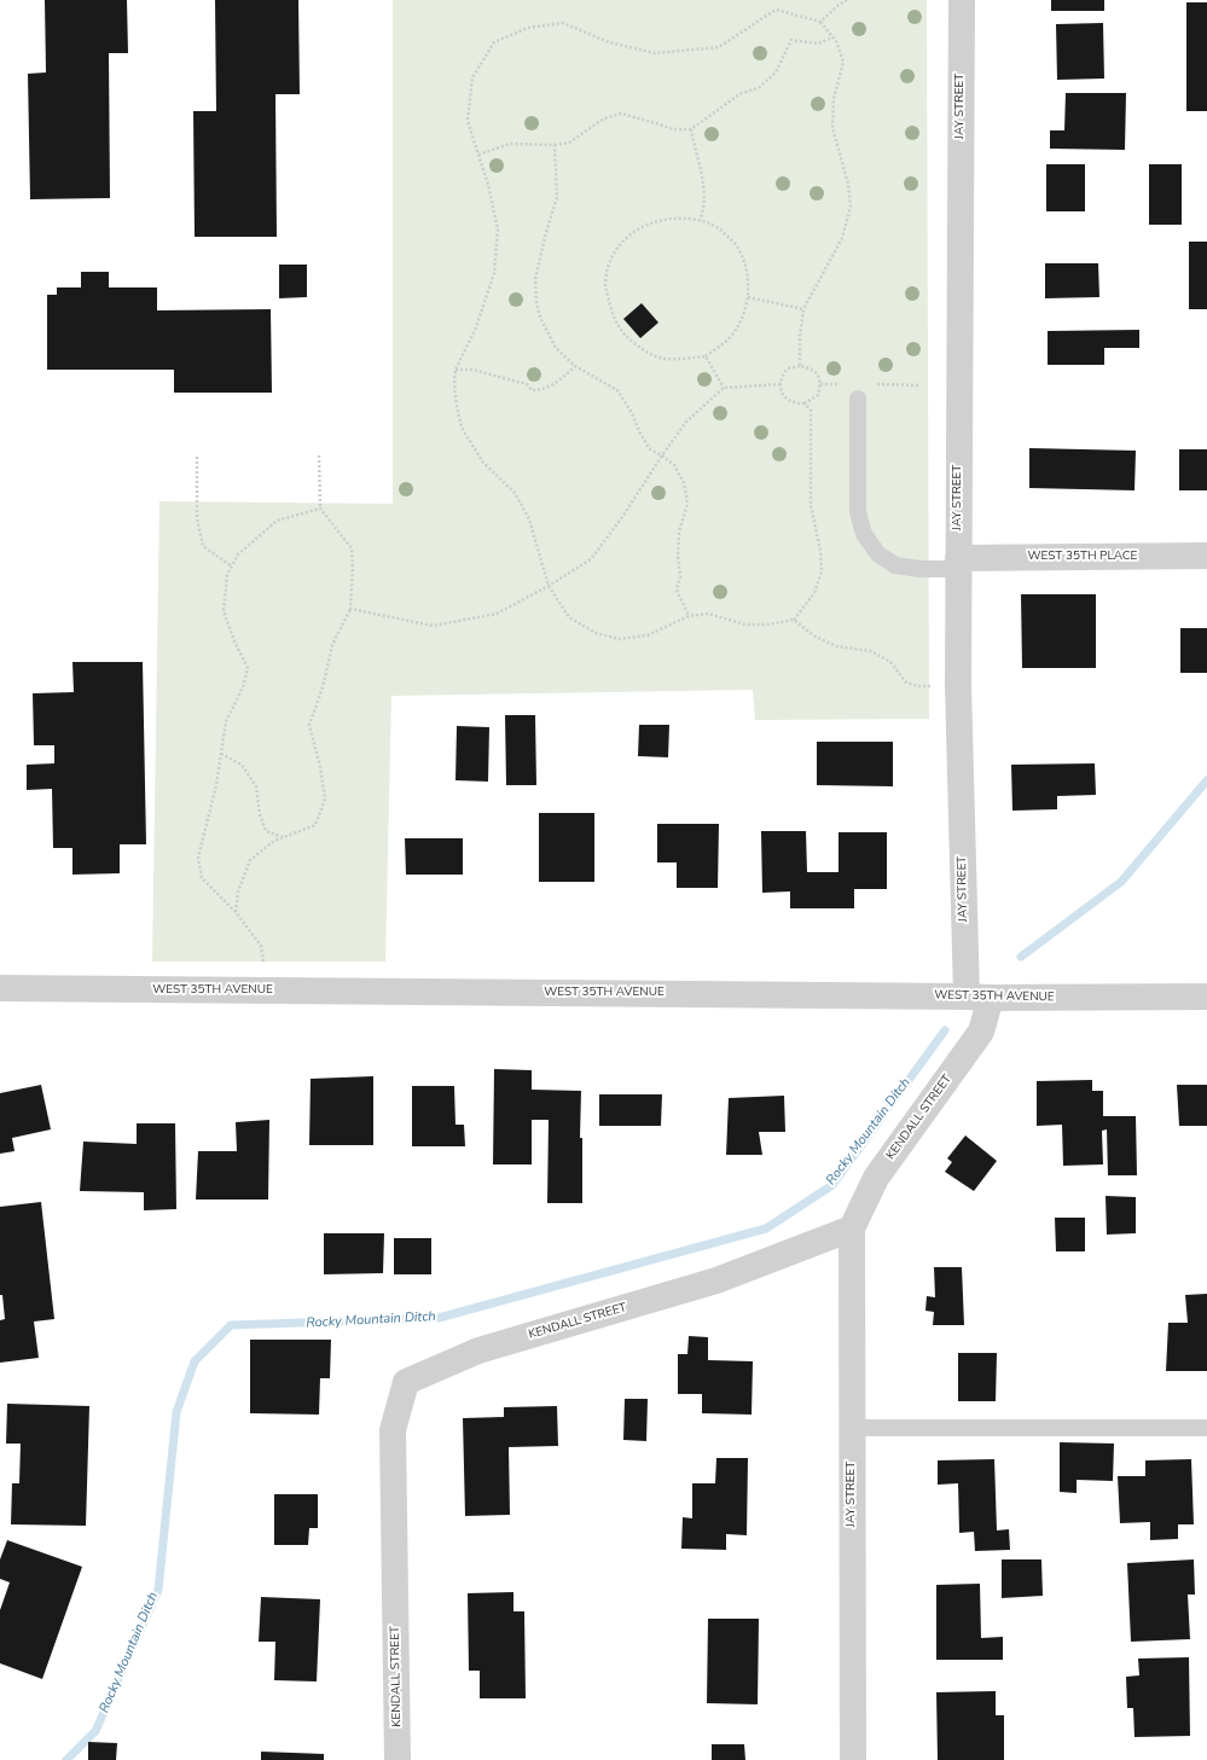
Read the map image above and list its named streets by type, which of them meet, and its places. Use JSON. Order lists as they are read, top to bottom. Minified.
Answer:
{"streets":{"street":["JAY STREET","WEST 35TH PLACE","WEST 35TH AVENUE","KENDALL STREET"]},"crossings":[["JAY STREET","WEST 35TH PLACE"],["JAY STREET","WEST 35TH AVENUE"],["JAY STREET","KENDALL STREET"],["WEST 35TH AVENUE","KENDALL STREET"]],"water":["Rocky Mountain Ditch"]}
